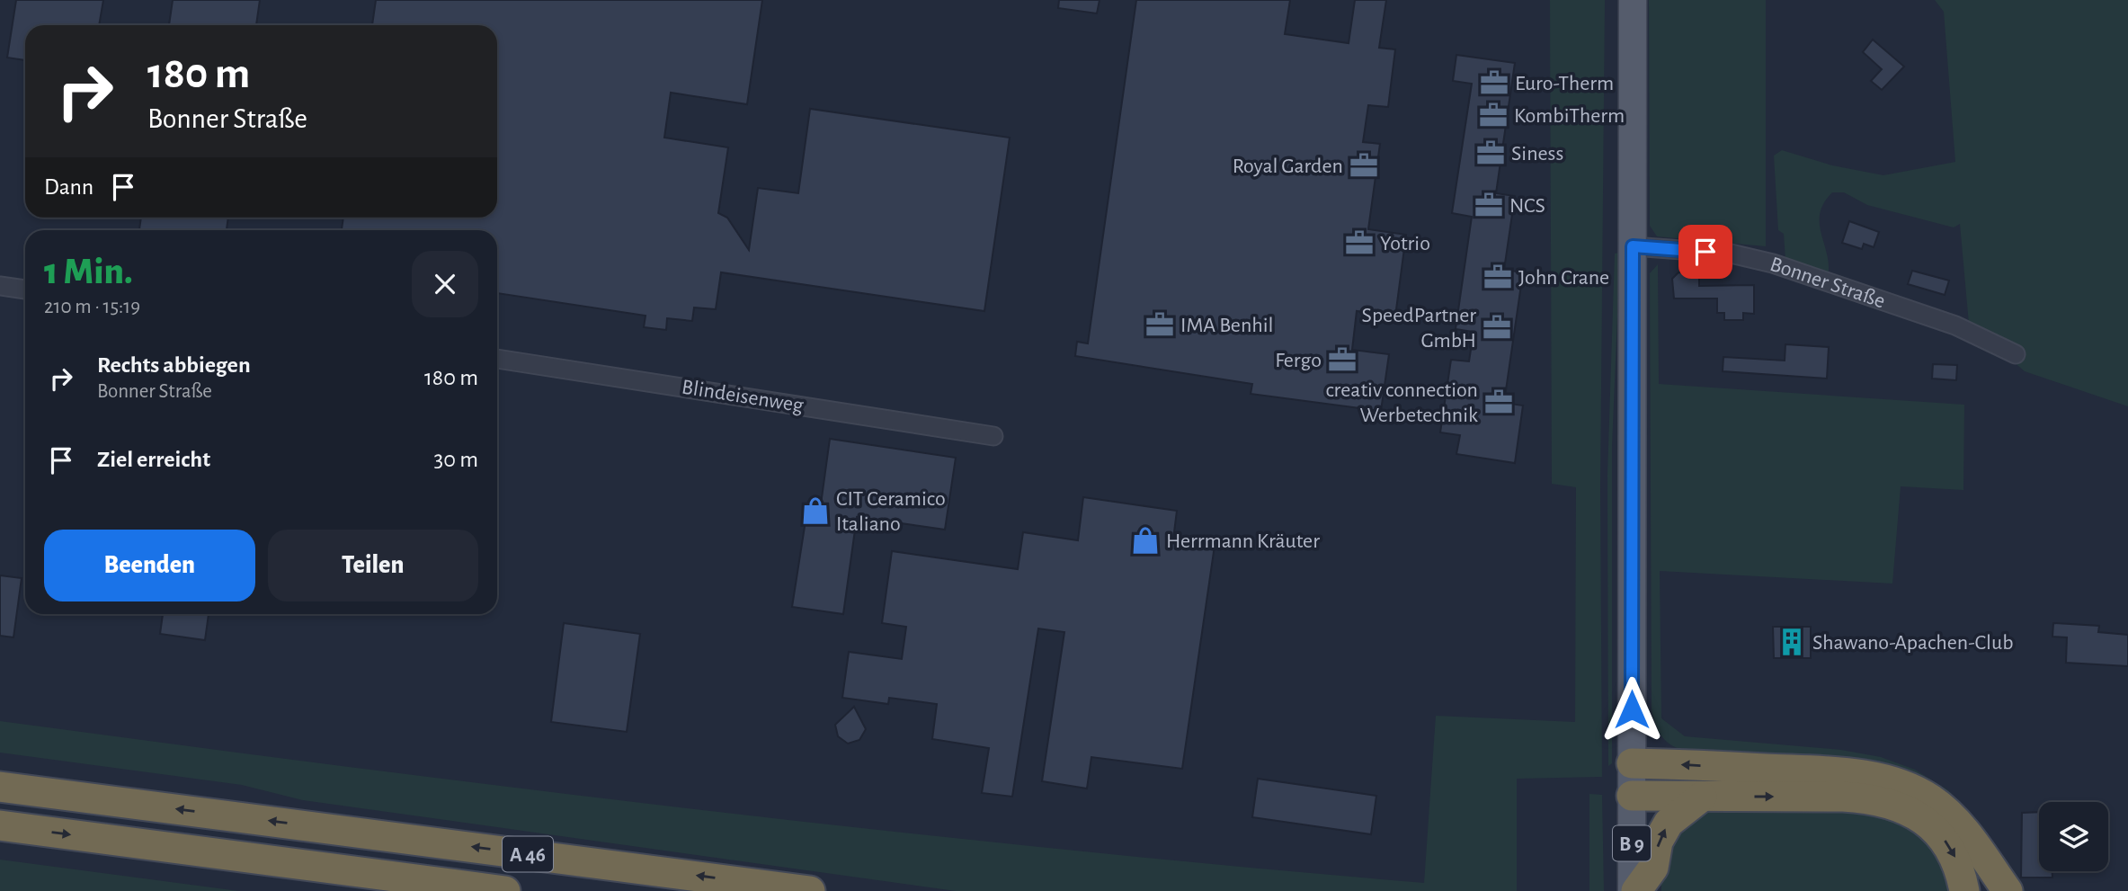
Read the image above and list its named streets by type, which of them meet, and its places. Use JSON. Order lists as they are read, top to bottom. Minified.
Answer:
{"streets":{"highway":["A 46"],"main road":["B 9"],"street":["Bonner Straße","Blindeisenweg"]},"crossings":[["Bonner Straße","B 9"]],"places":{"office":["Euro-Therm","KombiTherm","Siness","Royal Garden","NCS","Yotrio","John Crane","IMA Benhil","SpeedPartner GmbH","Fergo","creativ connection Werbetechnik"],"shop":["CIT Ceramico Italiano","Herrmann Kräuter"],"building":["Shawano-Apachen-Club"]},"page":{"turn":["180 m","Bonner Straße"],"then":"Dann","heading":["1 Min.","210 m · 15:19"],"list":[{"name":"Rechts abbiegen","note":"Bonner Straße","value":"180 m"},{"name":"Ziel erreicht","value":"30 m"}],"buttons":["Beenden","Teilen"]}}
